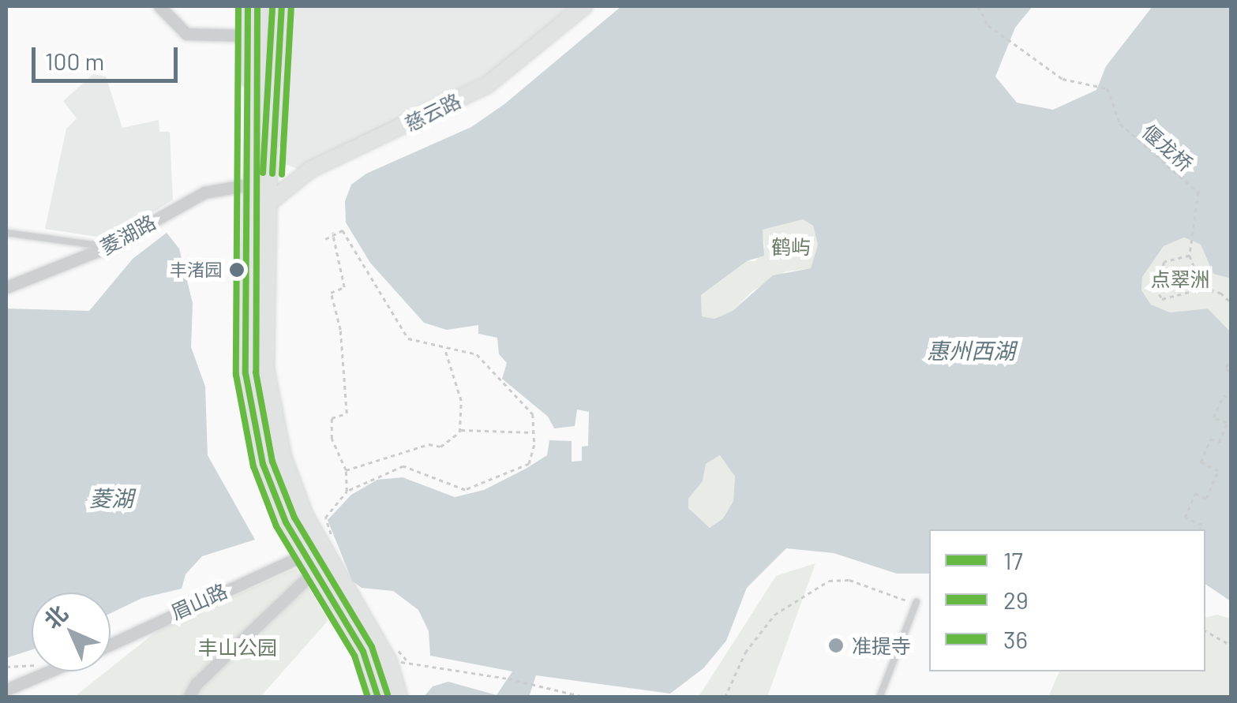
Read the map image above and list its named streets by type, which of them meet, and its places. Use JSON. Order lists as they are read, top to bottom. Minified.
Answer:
{"streets":{"street":["慈云路","菱湖路","眉山路"],"path":["偃龙桥"]},"water":["惠州西湖","菱湖"],"parks":["鹤屿","点翠洲","丰山公园"],"places":["丰渚园","准提寺"],"lines":["transit line 17","transit line 29","transit line 36"],"legend":["17","29","36"],"scale_bar":"100 m","north":"top left"}
